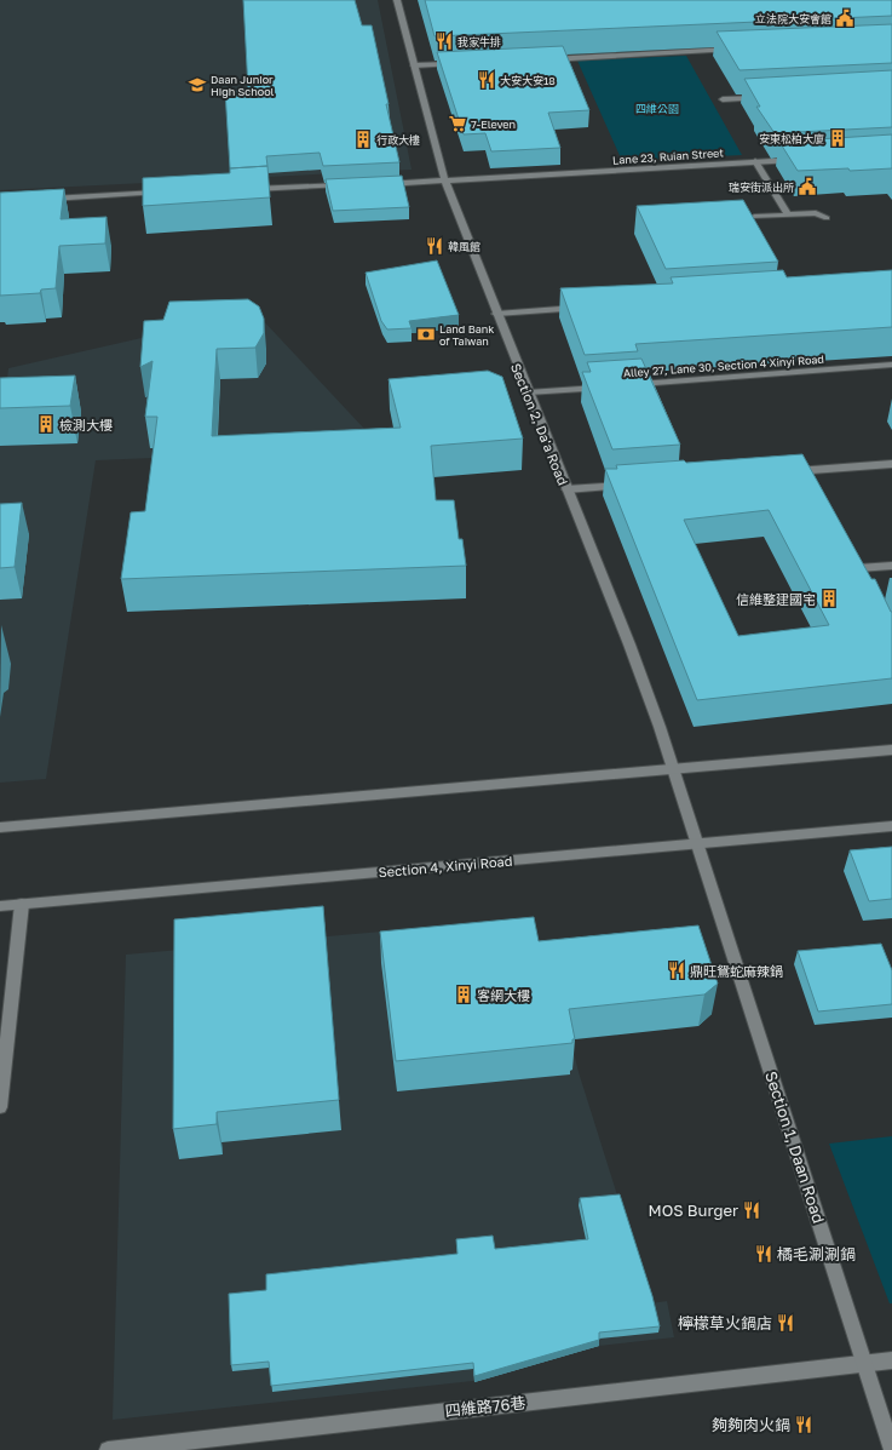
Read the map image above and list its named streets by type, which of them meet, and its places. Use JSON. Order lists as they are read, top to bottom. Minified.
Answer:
{"streets":{"street":["Lane 23, Ruian Street","Alley 27, Lane 30, Section 4 Xinyi Road","Section 2, Da'a Road","Section 4, Xinyi Road","Section 1, Daan Road","四維路76巷"]},"crossings":[["Lane 23, Ruian Street","Section 2, Da'a Road"],["Section 2, Da'a Road","Section 4, Xinyi Road"],["Section 2, Da'a Road","Section 1, Daan Road"],["Section 4, Xinyi Road","Section 1, Daan Road"],["Section 1, Daan Road","四維路76巷"]],"parks":["四維公園"],"places":{"public building":["立法院大安會館","瑞安街派出所"],"restaurant":["我家牛排","大安大安18","韓風館","鼎旺鴛蛇麻辣鍋","MOS Burger","橘毛涮涮鍋","檸檬草火鍋店","夠夠肉火鍋"],"school or university":["Daan Junior High School"],"supermarket":["7-Eleven"],"building":["安東松柏大廈","行政大樓","檢測大樓","信維整建國宅","客網大樓"],"bank":["Land Bank of Taiwan"]}}
